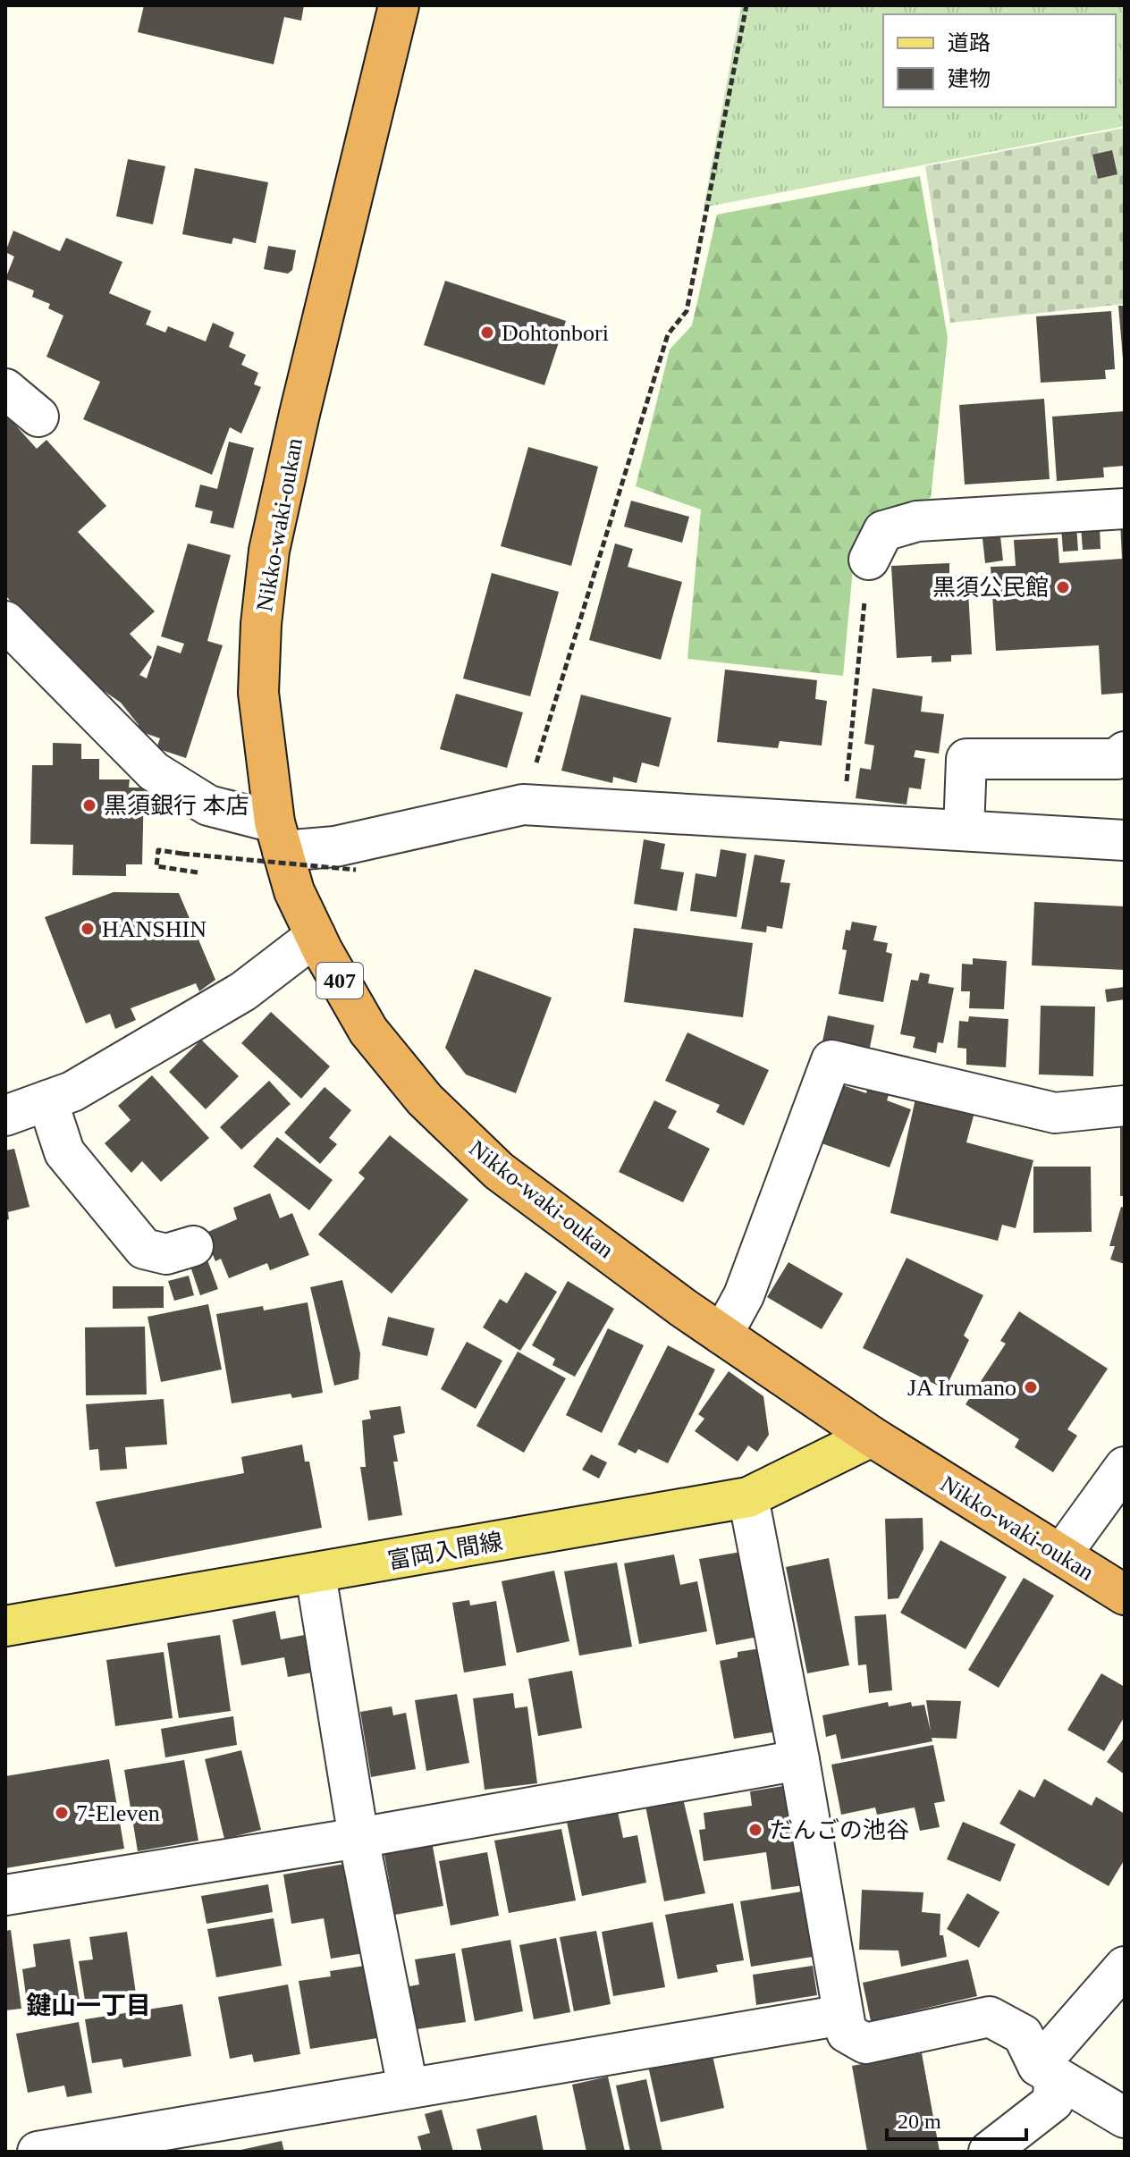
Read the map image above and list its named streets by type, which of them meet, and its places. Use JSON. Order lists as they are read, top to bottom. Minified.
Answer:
{"streets":{"highway":["Nikko-waki-oukan","407"],"main road":["富岡入間線"]},"crossings":[["Nikko-waki-oukan","富岡入間線"]],"districts":["鍵山一丁目"],"places":["Dohtonbori","黒須公民館","黒須銀行 本店","HANSHIN","JA Irumano","7-Eleven","だんごの池谷"],"legend":["道路","建物"],"scale_bar":"20 m"}
